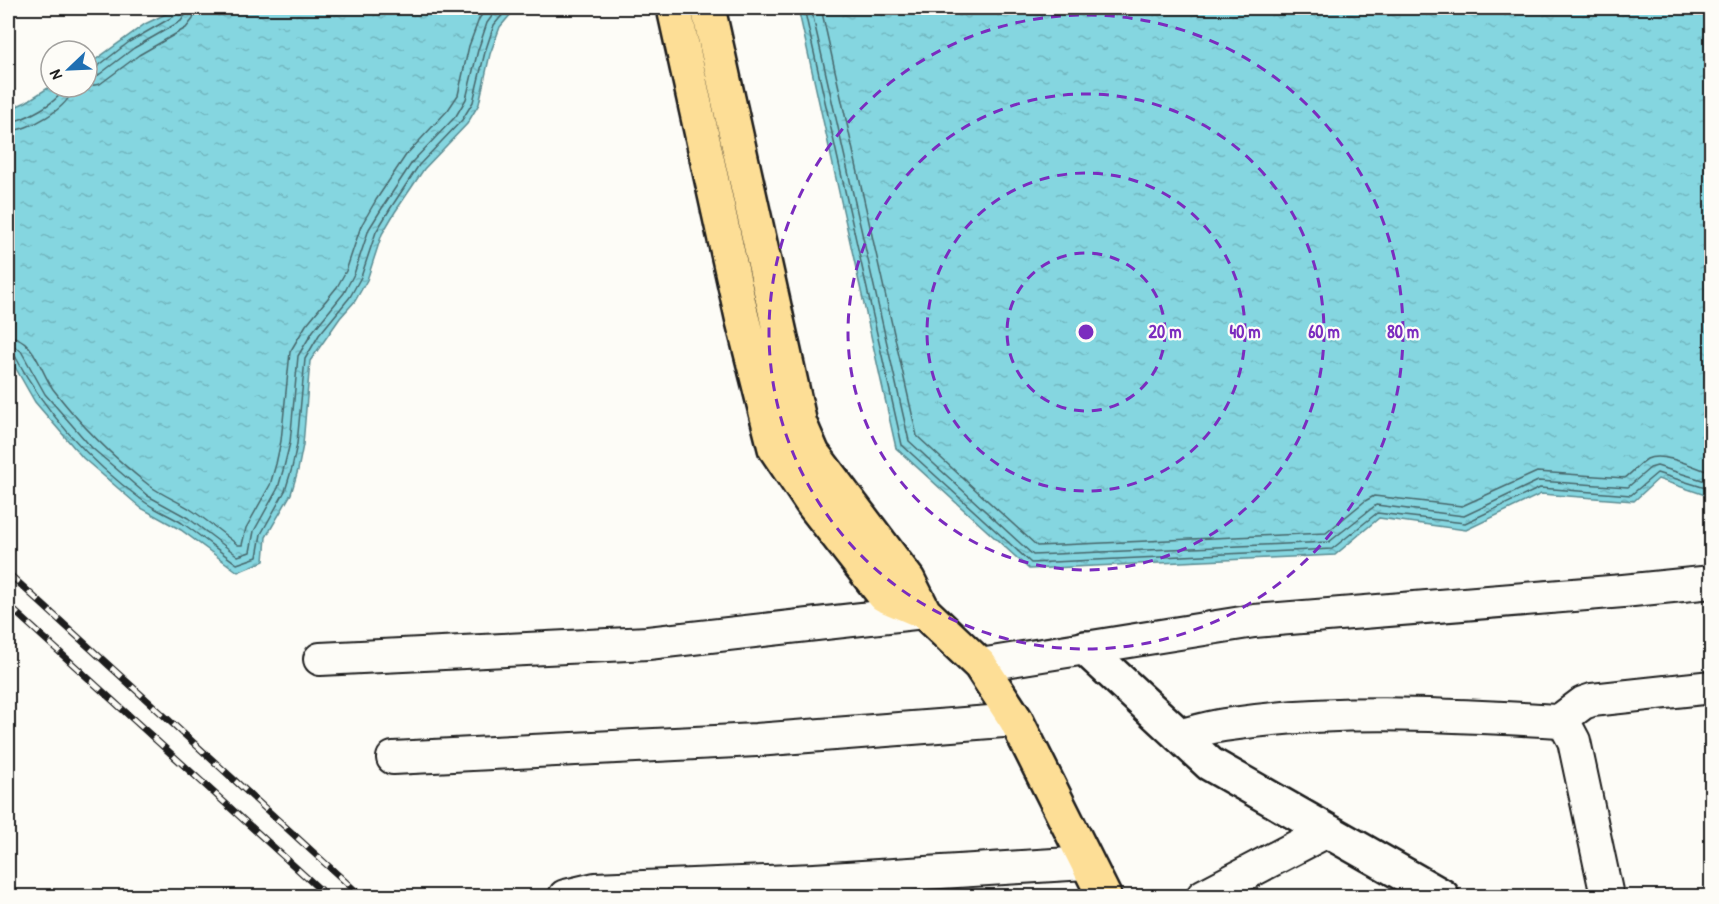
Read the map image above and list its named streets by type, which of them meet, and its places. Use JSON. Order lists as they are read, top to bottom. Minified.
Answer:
{"north":"bottom left","rings":["20 m","40 m","60 m","80 m"]}
